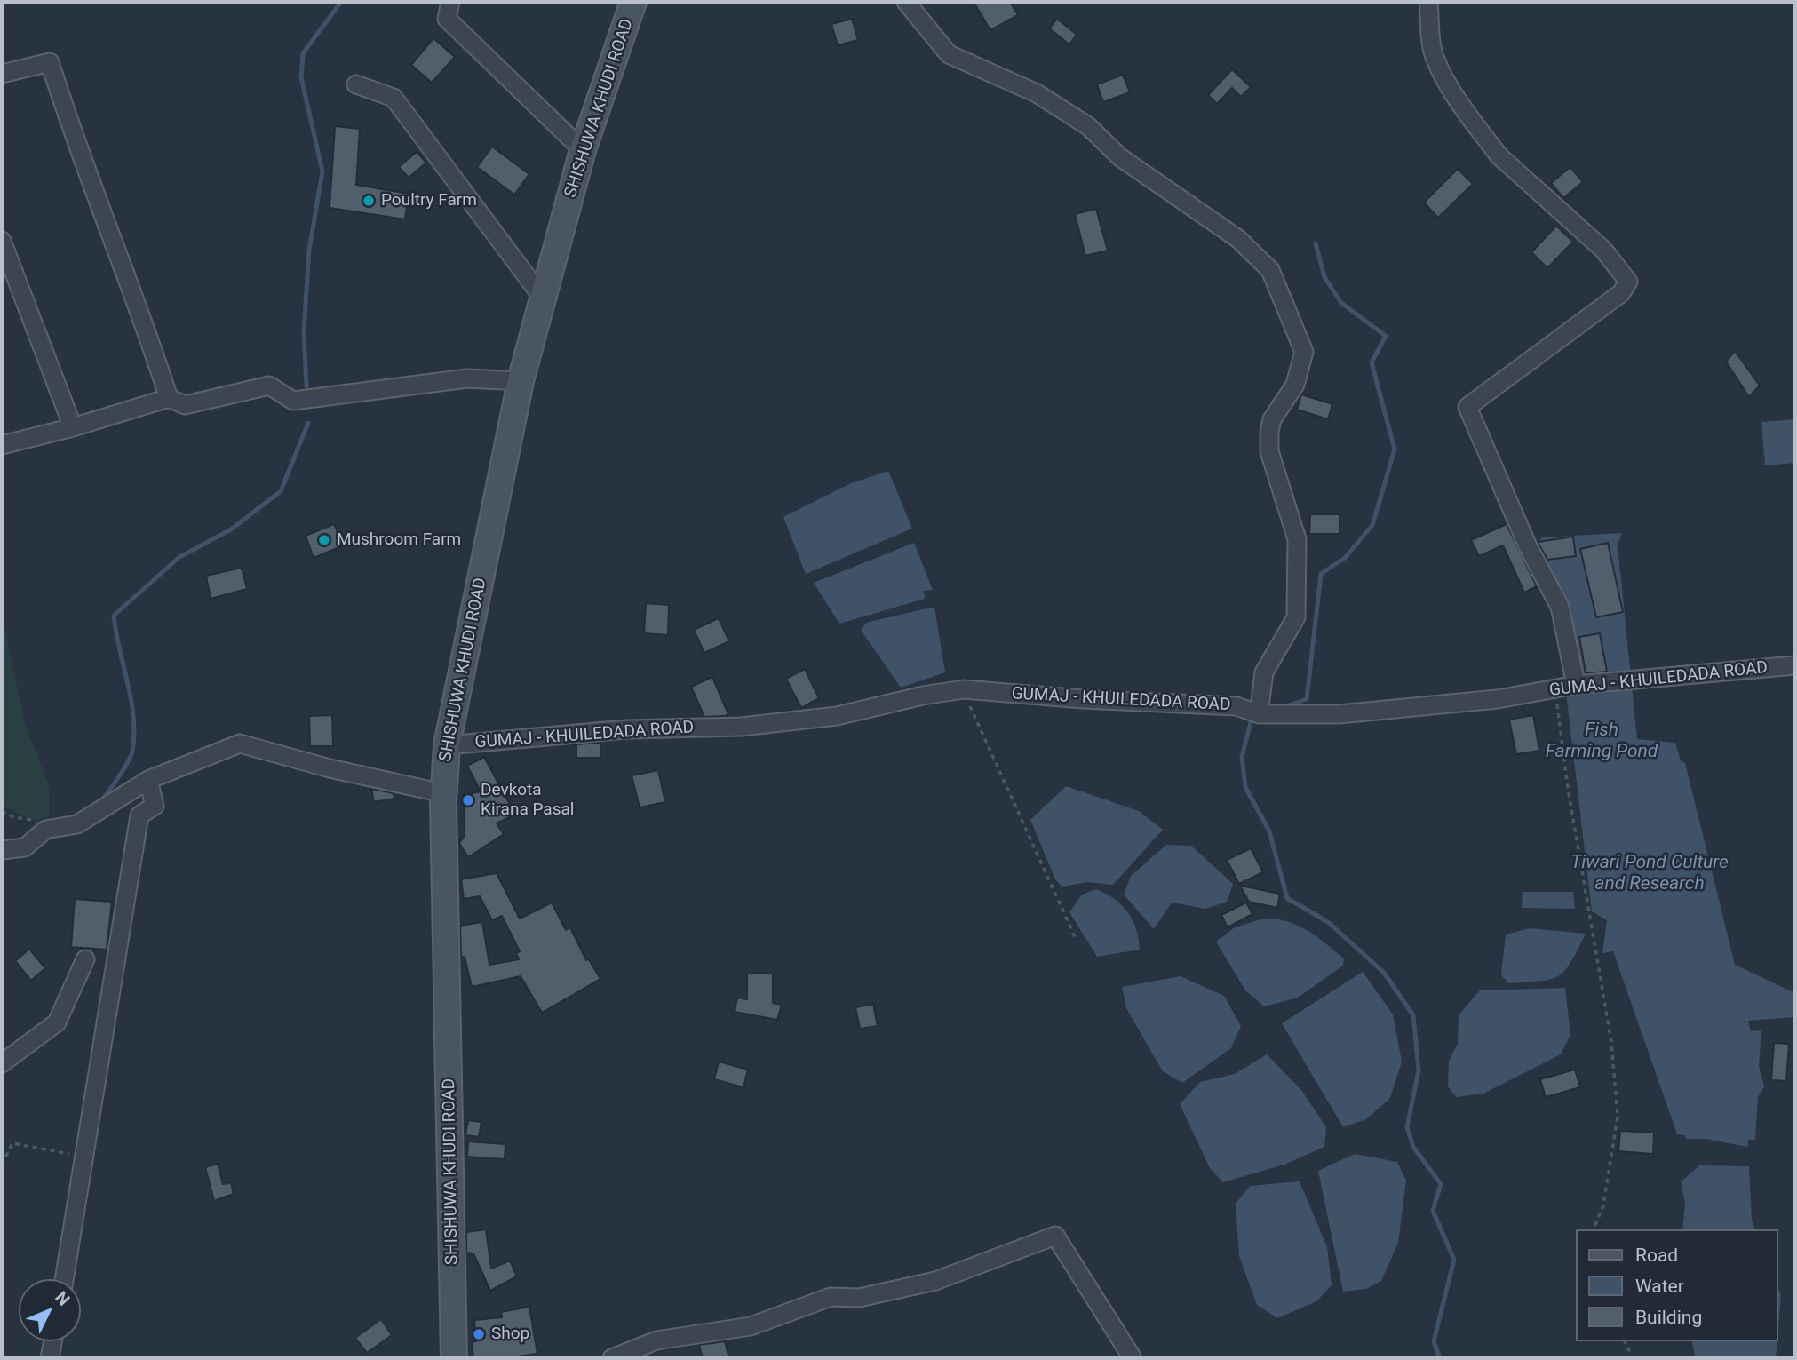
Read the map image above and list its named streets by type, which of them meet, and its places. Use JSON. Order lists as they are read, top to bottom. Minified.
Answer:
{"streets":{"main road":["SHISHUWA KHUDI ROAD"],"street":["GUMAJ - KHUILEDADA ROAD"]},"crossings":[["SHISHUWA KHUDI ROAD","GUMAJ - KHUILEDADA ROAD"]],"water":["Fish Farming Pond","Tiwari Pond Culture and Research"],"places":["Poultry Farm","Mushroom Farm","Devkota Kirana Pasal","Shop"],"legend":["Road","Water","Building"],"north":"top right"}
